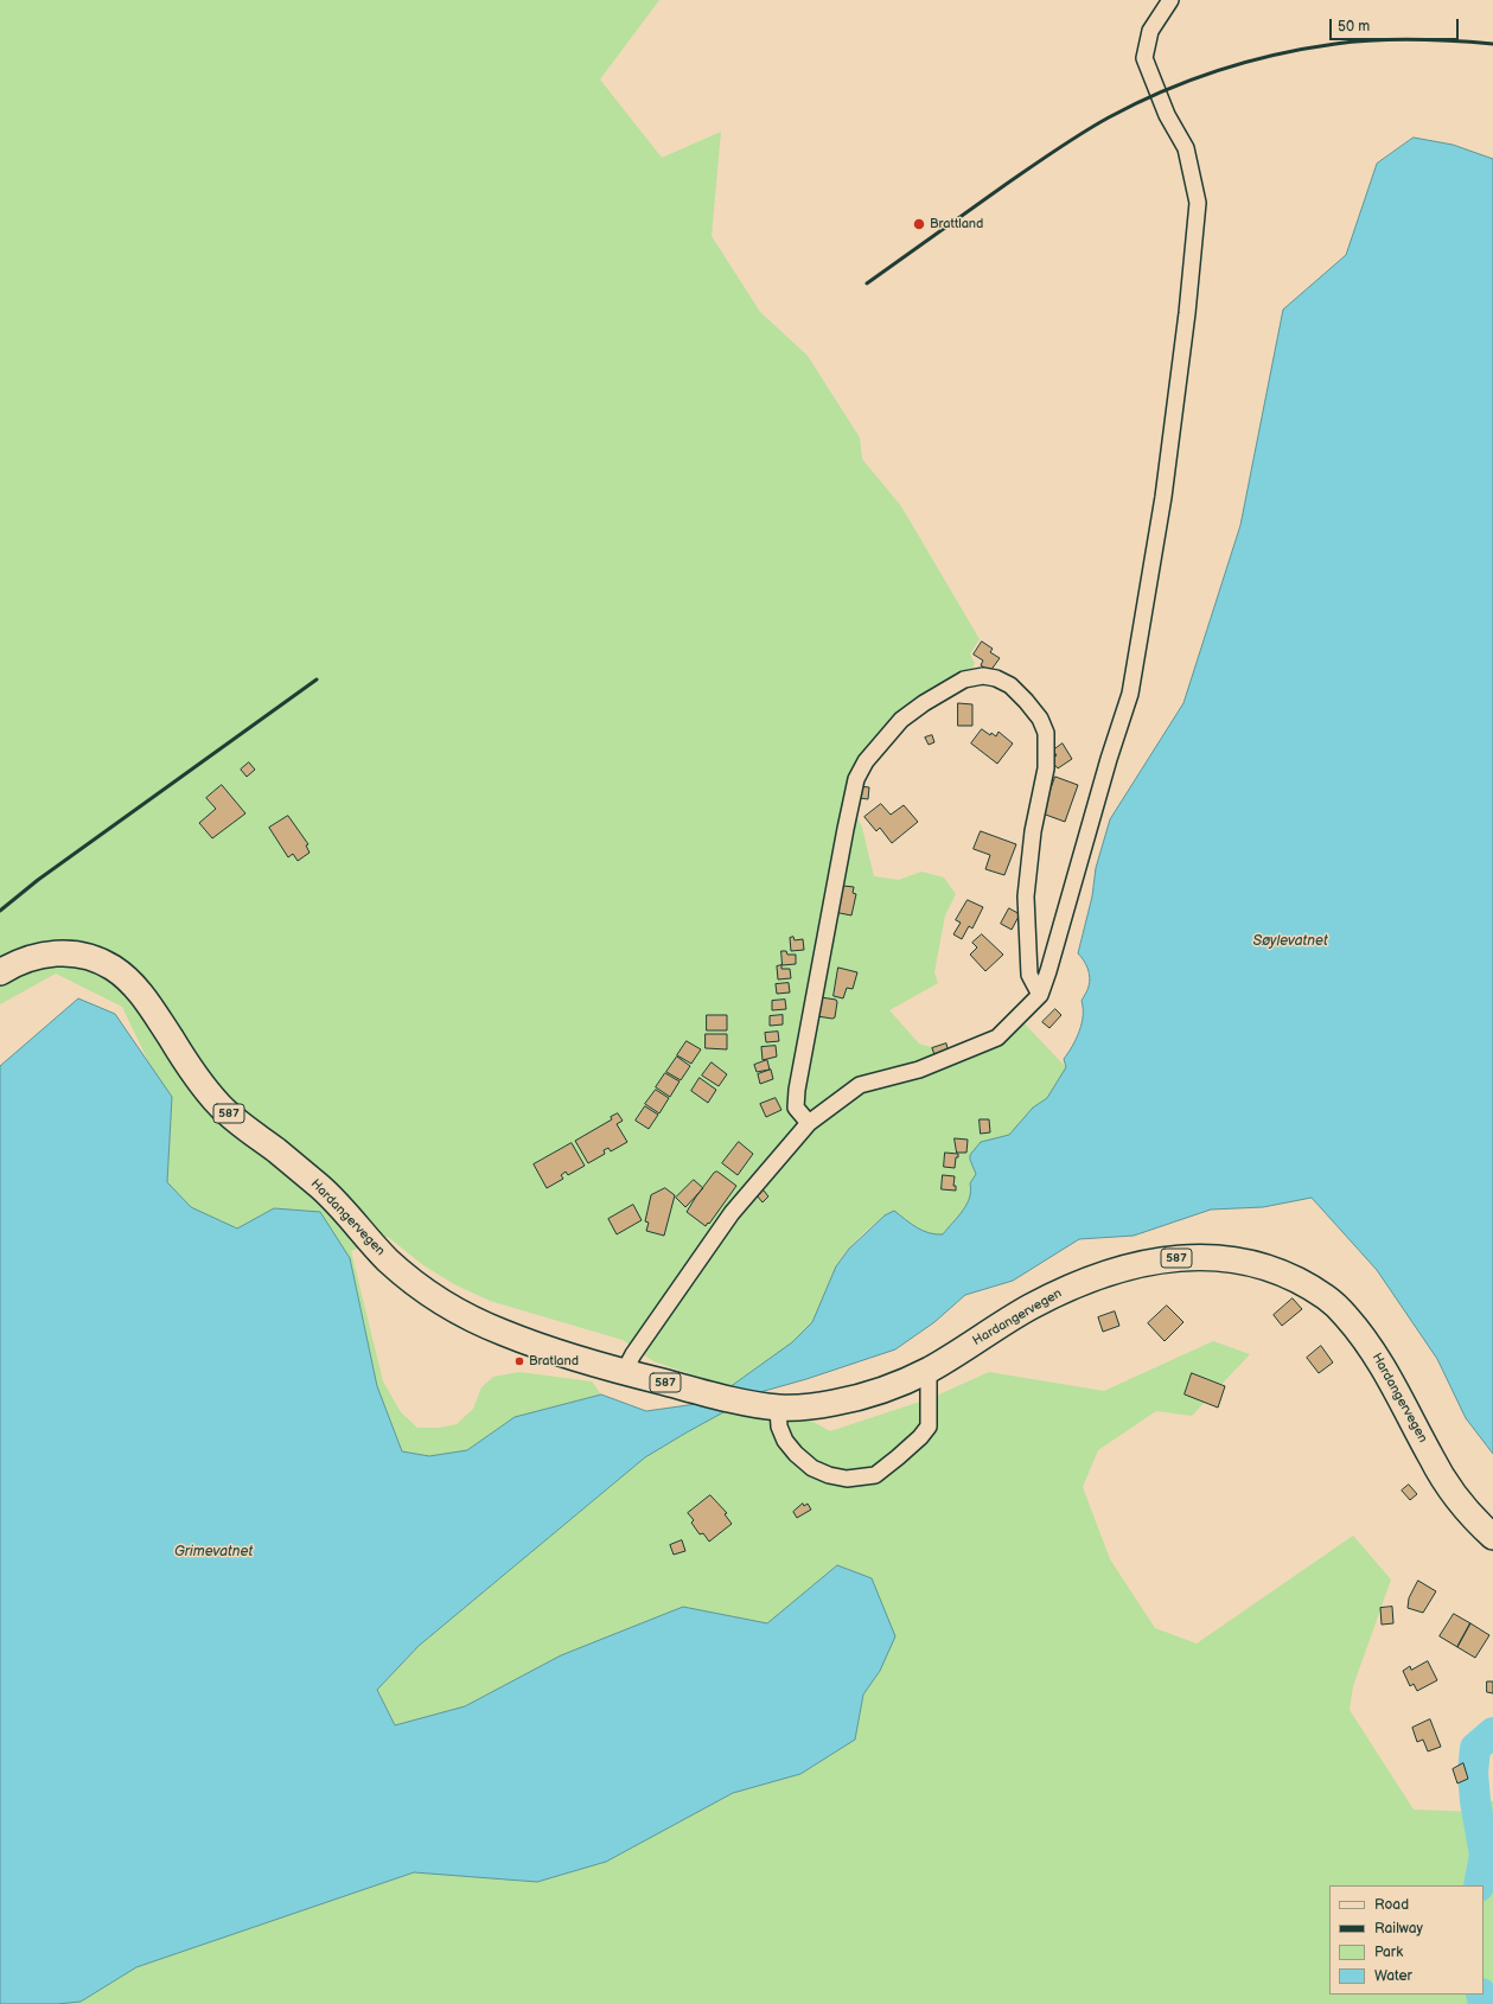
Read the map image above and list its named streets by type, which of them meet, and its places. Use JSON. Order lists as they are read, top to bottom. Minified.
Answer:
{"streets":{"main road":["587","Hardangervegen"]},"water":["Søylevatnet","Grimevatnet"],"places":["Brattland","Bratland"],"legend":["Road","Railway","Park","Water"],"scale_bar":"50 m"}
